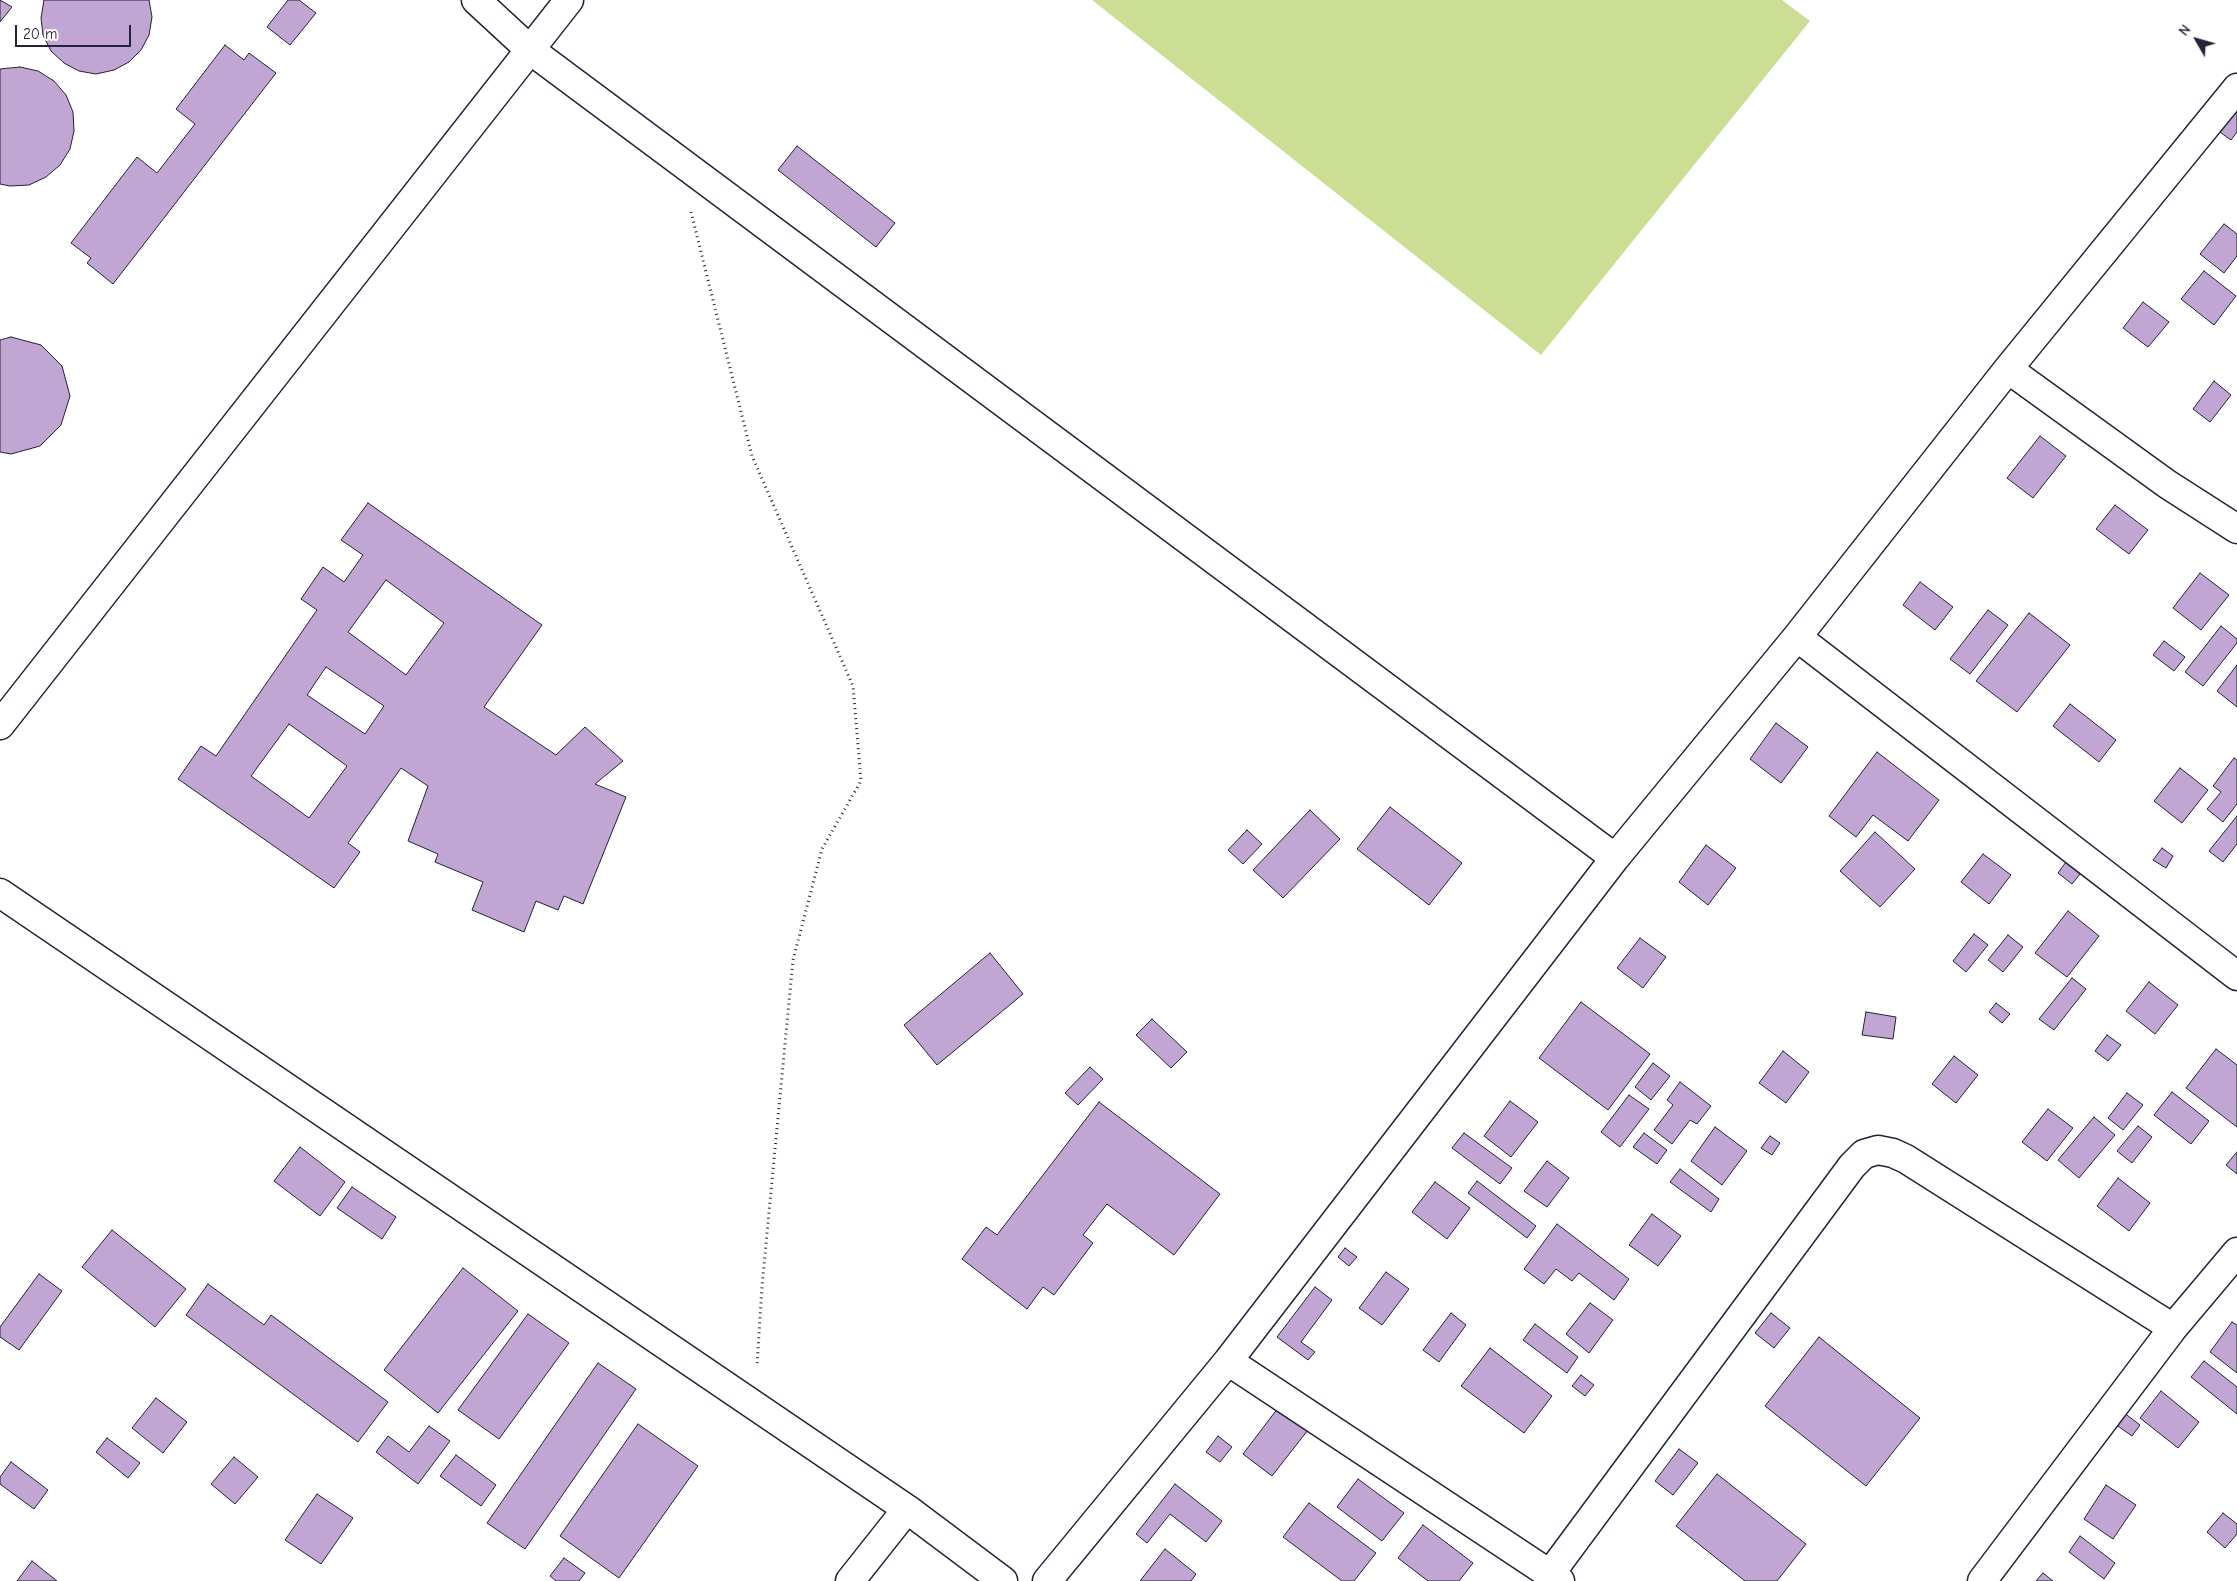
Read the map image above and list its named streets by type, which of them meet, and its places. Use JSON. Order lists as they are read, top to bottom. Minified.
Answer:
{"scale_bar":"20 m","north":"top left"}
